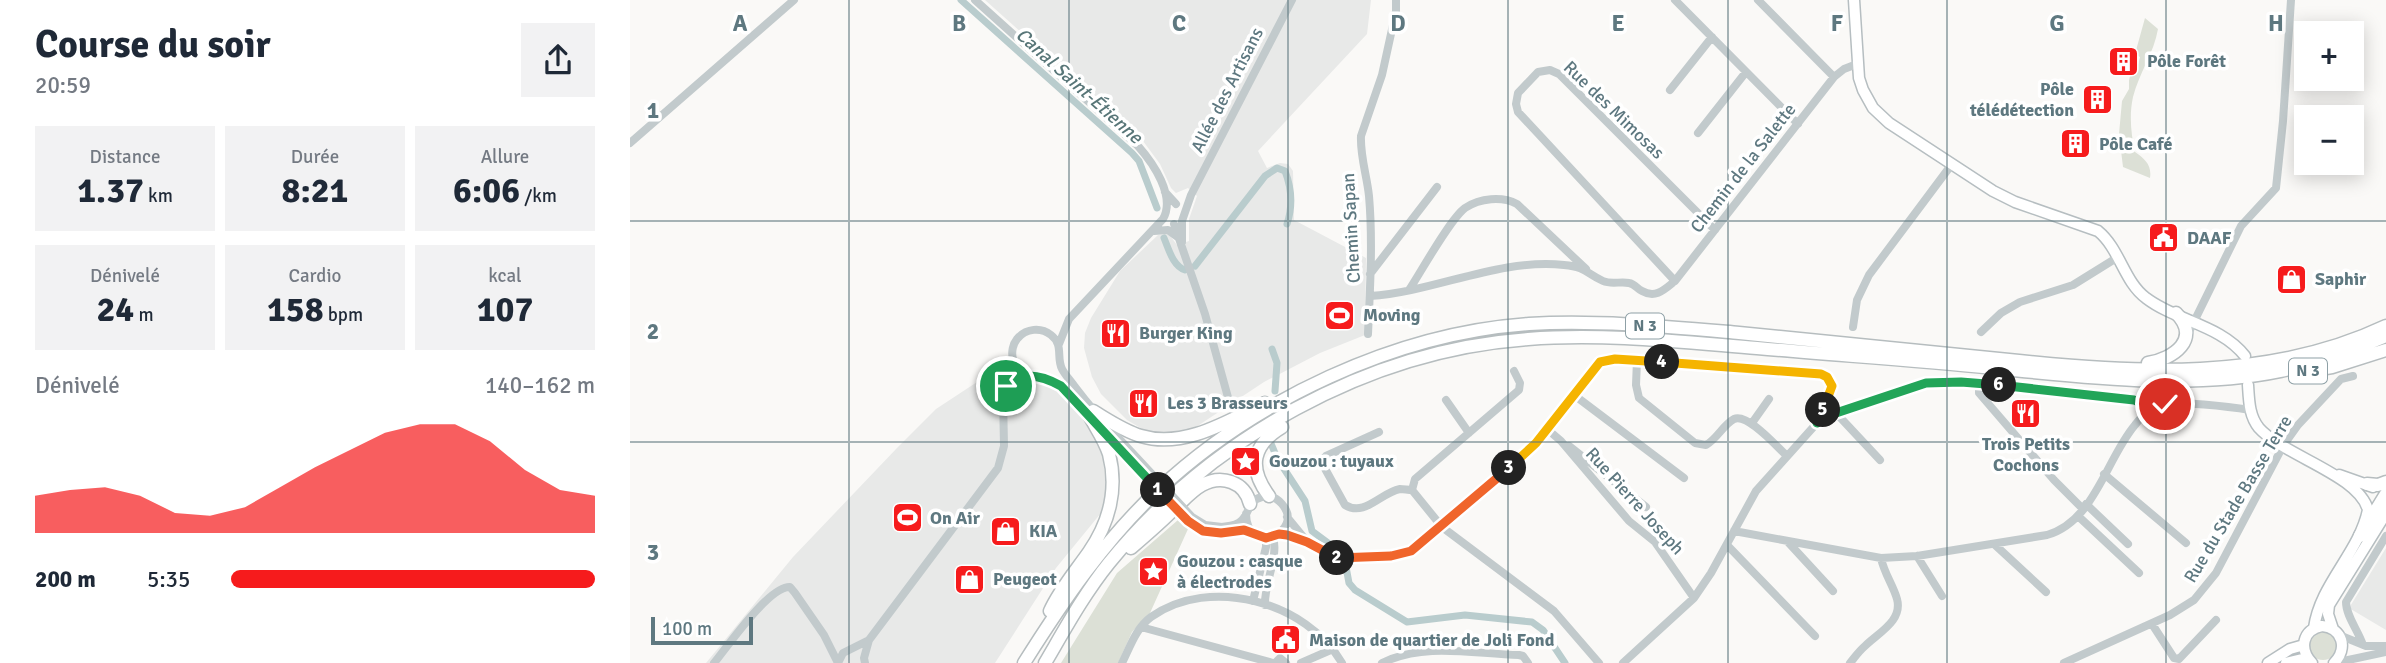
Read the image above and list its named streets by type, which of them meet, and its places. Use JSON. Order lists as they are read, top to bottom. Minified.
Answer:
{"streets":{"highway":["N 3"],"street":["Allée des Artisans","Rue des Mimosas","Chemin de la Salette","Chemin Sapan","Rue du Stade Basse Terre","Rue Pierre Joseph"]},"crossings":[["Rue des Mimosas","Chemin de la Salette"]],"water":["Canal Saint-Étienne"],"places":{"building":["Pôle Forêt","Pôle télédétection","Pôle Café"],"public building":["DAAF","Maison de quartier de Joli Fond"],"shop":["Saphir","KIA","Peugeot"],"sports":["Moving","On Air"],"restaurant":["Burger King","Les 3 Brasseurs","Trois Petits Cochons"],"place":["Gouzou : tuyaux","Gouzou : casque à électrodes"]},"scale_bar":"100 m","page":{"heading":["Course du soir","20:59"],"map_buttons":["+","−"],"stats":[["Distance","1.37 km"],["Durée","8:21"],["Allure","6:06 /km"],["Dénivelé","24 m"],["Cardio","158 bpm"],["kcal","107"]],"pins":["4","6","5","3","1","2"],"chart":["Dénivelé","140–162 m"],"list":[{"name":"200 m","note":"5:35"}],"scale":"100 m"},"grid":{"columns":["A","B","C","D","E","F","G","H"],"rows":["1","2","3"]}}
